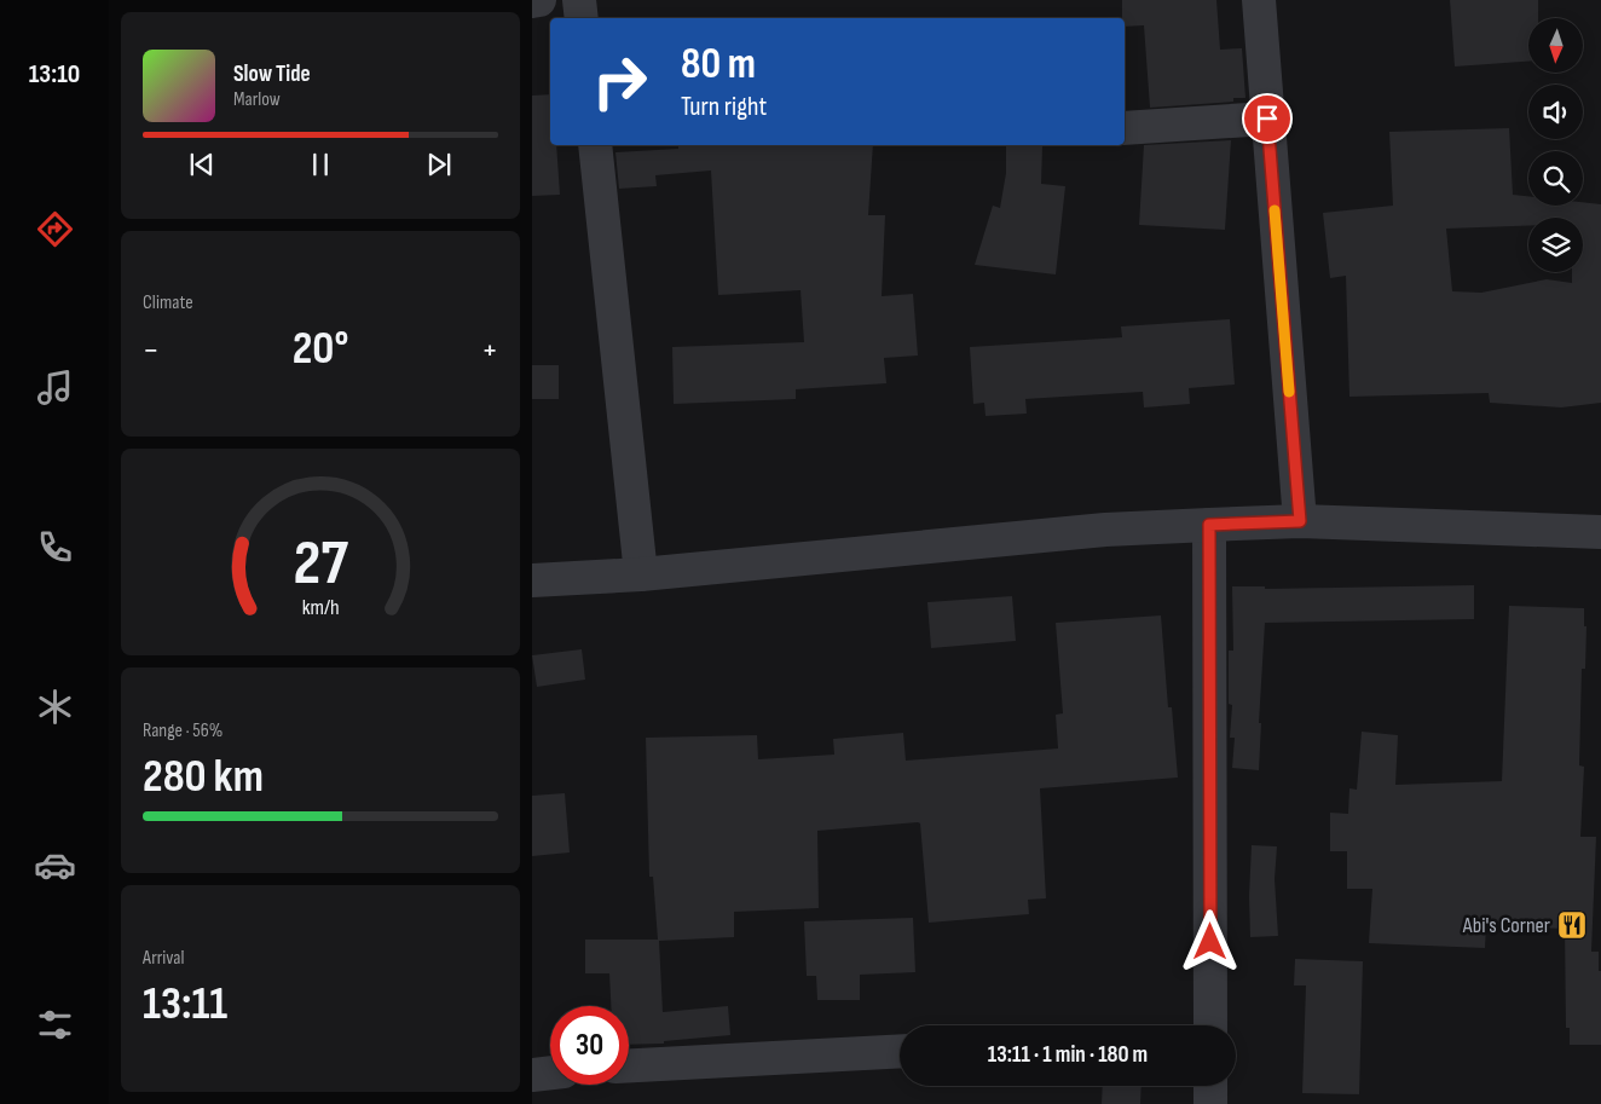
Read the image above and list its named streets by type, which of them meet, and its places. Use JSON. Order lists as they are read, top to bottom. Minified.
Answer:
{"places":{"restaurant":["Abi's Corner"]},"north":"bottom","page":{"tabs":"13:10","turn":["80 m","Turn right"],"song":["Slow Tide","Marlow"],"tile":["Climate",["Range · 56%","280 km"],["Arrival","13:11"]],"heat":["−","20°","+"],"limit":"30","trip":"13:11 · 1 min · 180 m","gauge":["27","km/h"]}}
